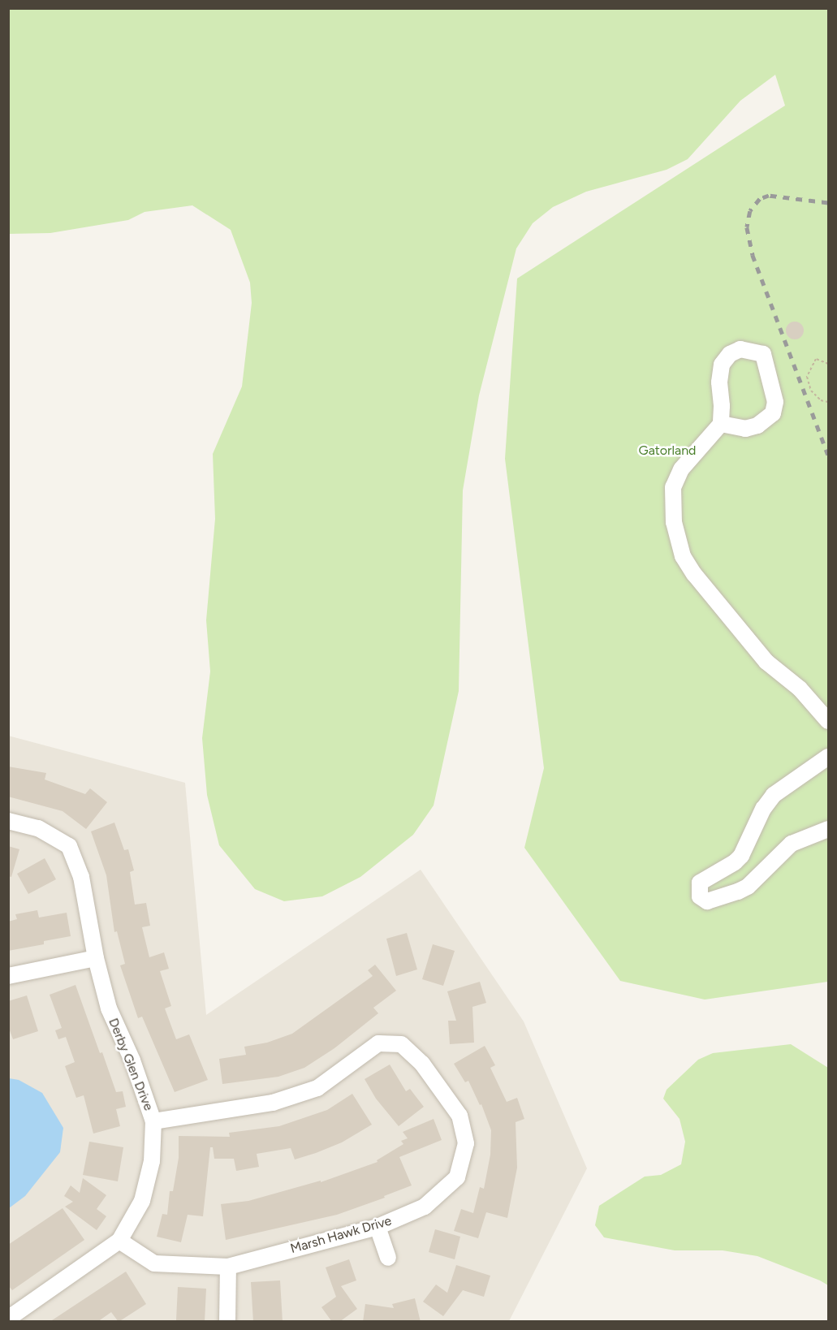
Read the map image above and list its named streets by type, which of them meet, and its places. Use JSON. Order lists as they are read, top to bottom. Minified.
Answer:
{"streets":{"street":["Derby Glen Drive","Marsh Hawk Drive"]},"crossings":[["Derby Glen Drive","Marsh Hawk Drive"]],"parks":["Gatorland"]}
